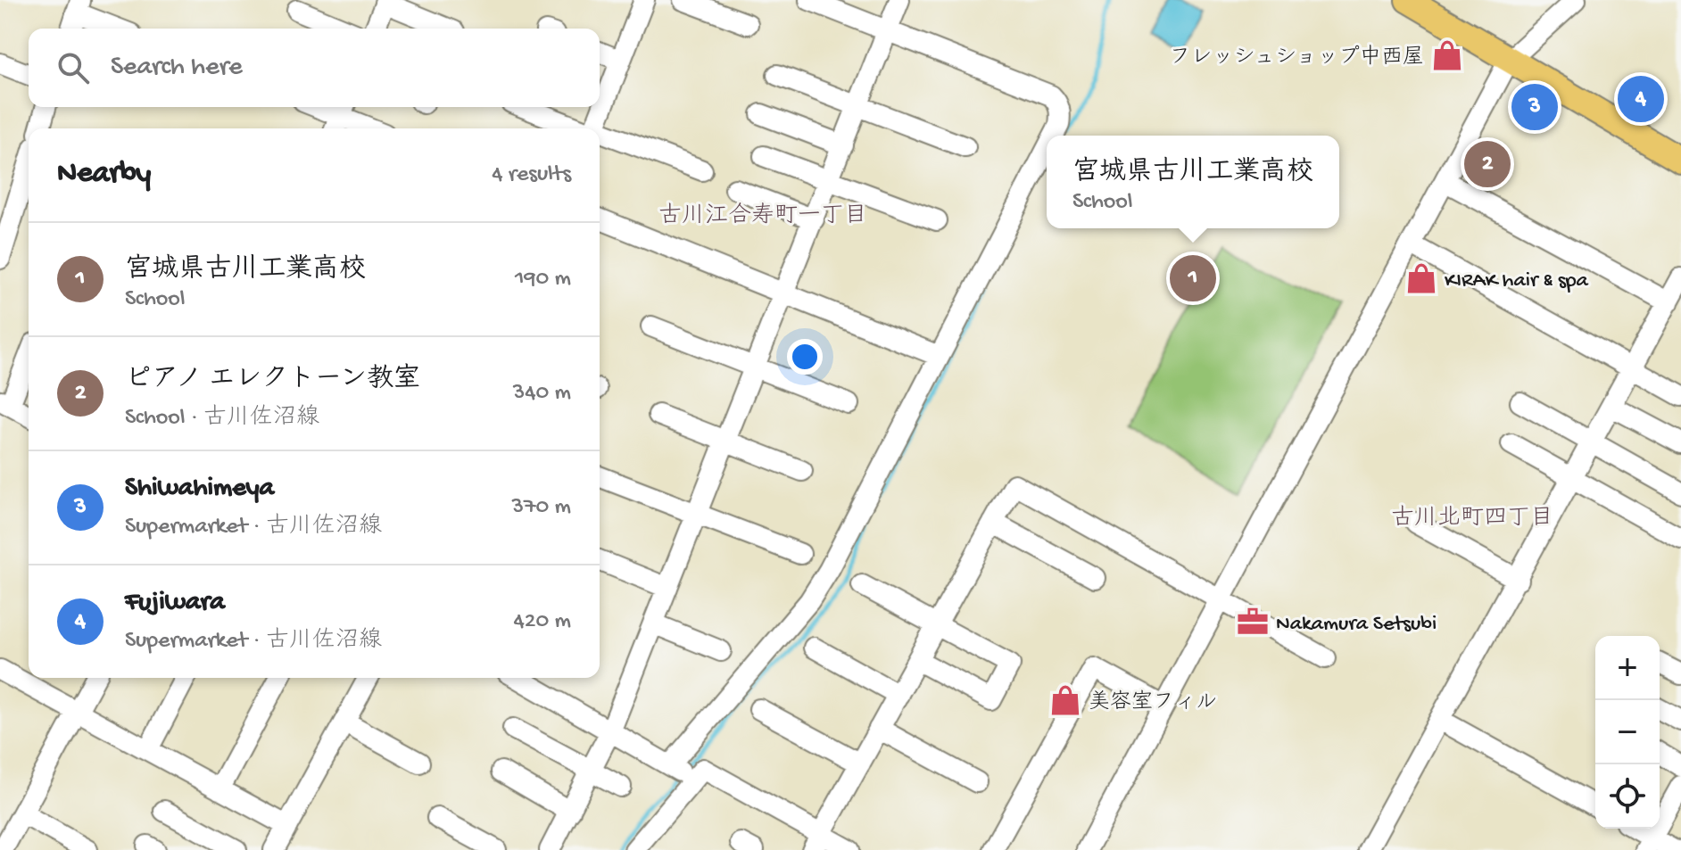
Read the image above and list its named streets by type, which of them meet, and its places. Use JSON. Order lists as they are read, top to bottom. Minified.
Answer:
{"districts":["古川江合寿町一丁目","古川北町四丁目"],"places":{"shop":["フレッシュショップ中西屋","KIRAK hair & spa","美容室フィル"],"office":["Nakamura Setsubi"]},"page":{"search":"Search here","pins":["4","3","2","1"],"heading":["Nearby","4 results"],"popup":["宮城県古川工業高校","School"],"list":[{"mark":"1","name":"宮城県古川工業高校","note":"School","value":"190 m"},{"mark":"2","name":"ピアノ エレクトーン教室","note":"School · 古川佐沼線","value":"340 m"},{"mark":"3","name":"Shiwahimeya","note":"Supermarket · 古川佐沼線","value":"370 m"},{"mark":"4","name":"Fujiwara","note":"Supermarket · 古川佐沼線","value":"420 m"}],"map_buttons":["+","−"]}}
